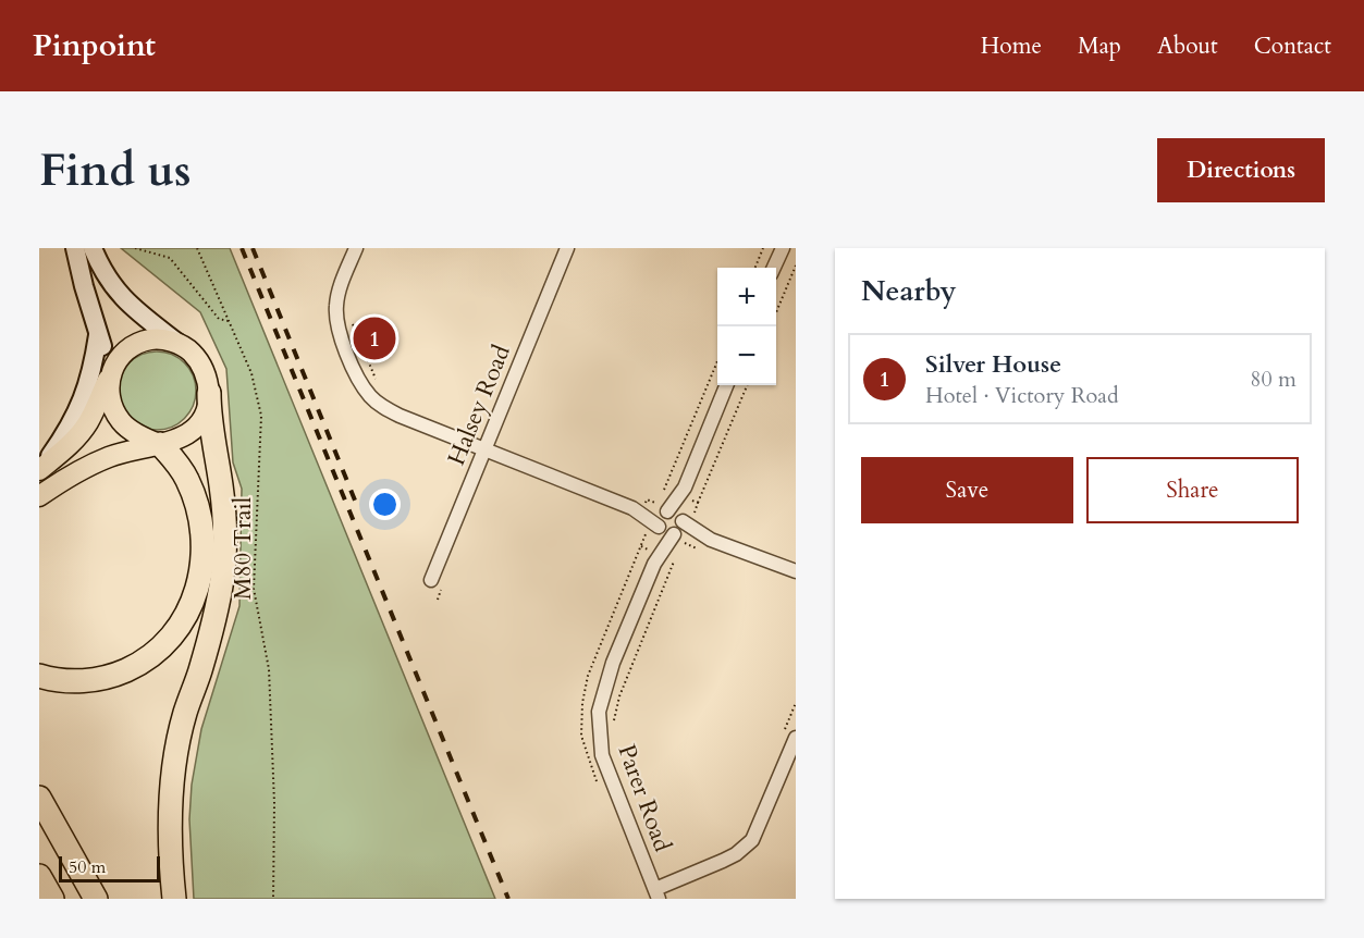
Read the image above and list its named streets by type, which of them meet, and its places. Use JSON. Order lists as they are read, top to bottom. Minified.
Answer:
{"streets":{"street":["Halsey Road","Parer Road"],"path":["M80 Trail"]},"scale_bar":"50 m","page":{"header":"Pinpoint","nav":["Home","Map","About","Contact"],"buttons":["Directions",["Save","Share"]],"title":"Find us","heading":"Nearby","map_buttons":["+","−"],"pins":"1","list":[{"mark":"1","name":"Silver House","note":"Hotel · Victory Road","value":"80 m"}],"scale":"50 m"}}
